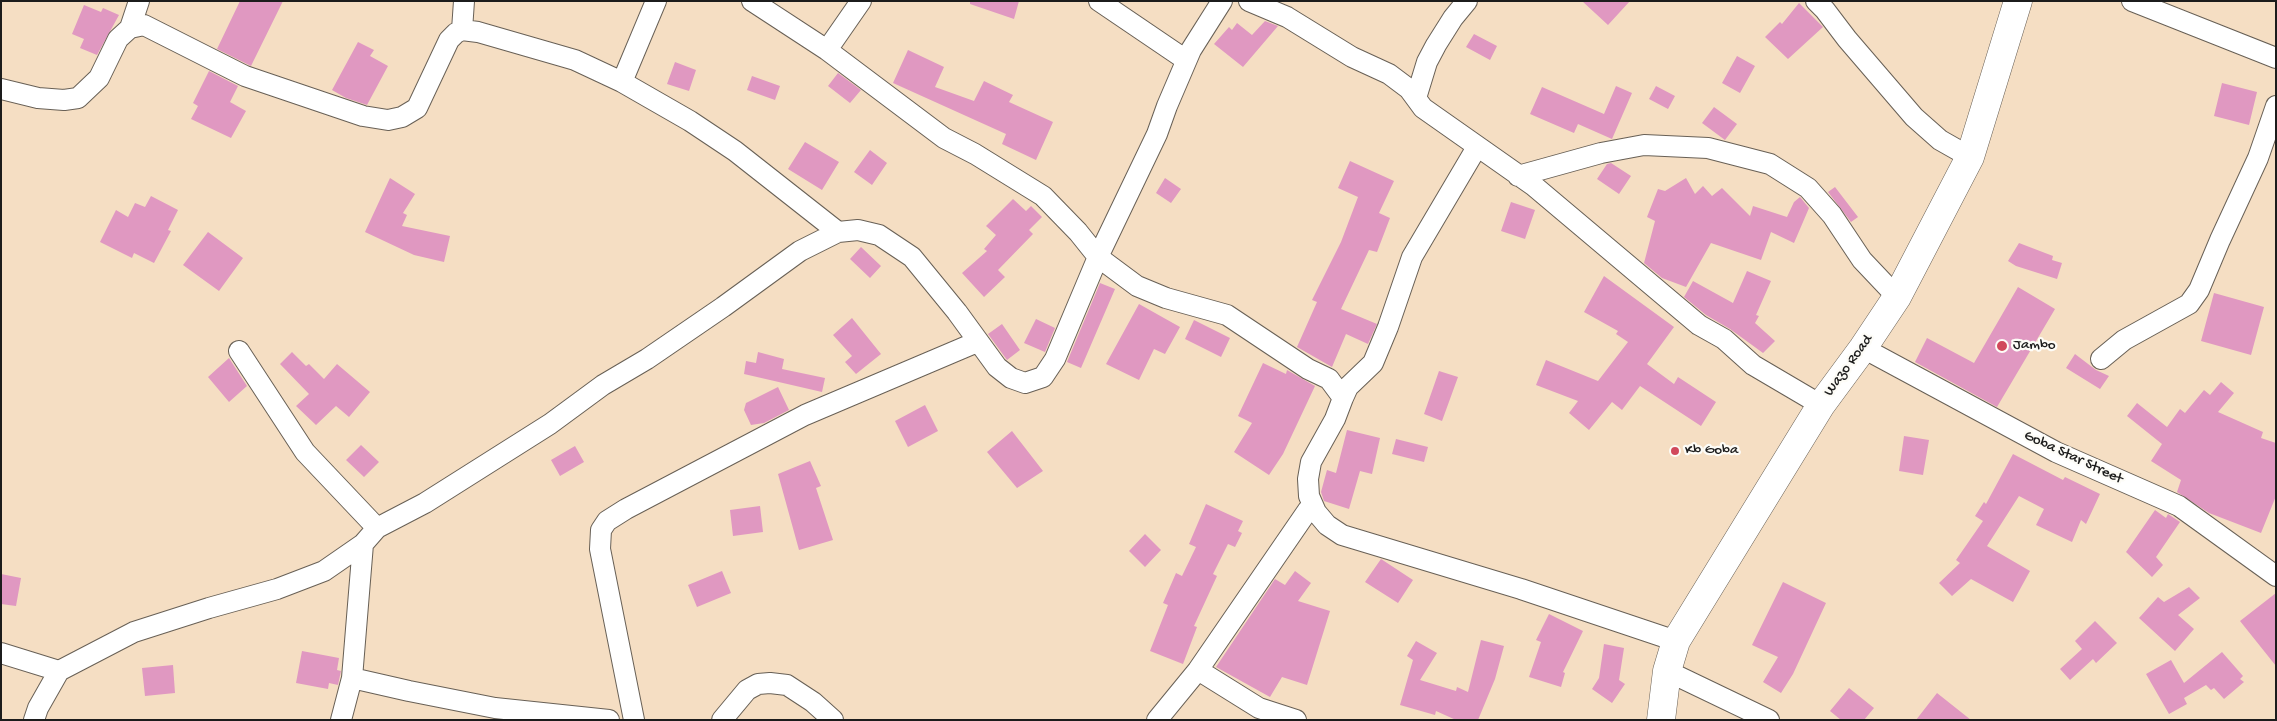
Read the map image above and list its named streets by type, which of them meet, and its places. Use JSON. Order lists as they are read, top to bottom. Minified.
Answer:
{"streets":{"main road":["Wazo Road"],"street":["Goba Star Street"]},"crossings":[["Wazo Road","Goba Star Street"]],"places":["Jambo","Kb Goba"]}
